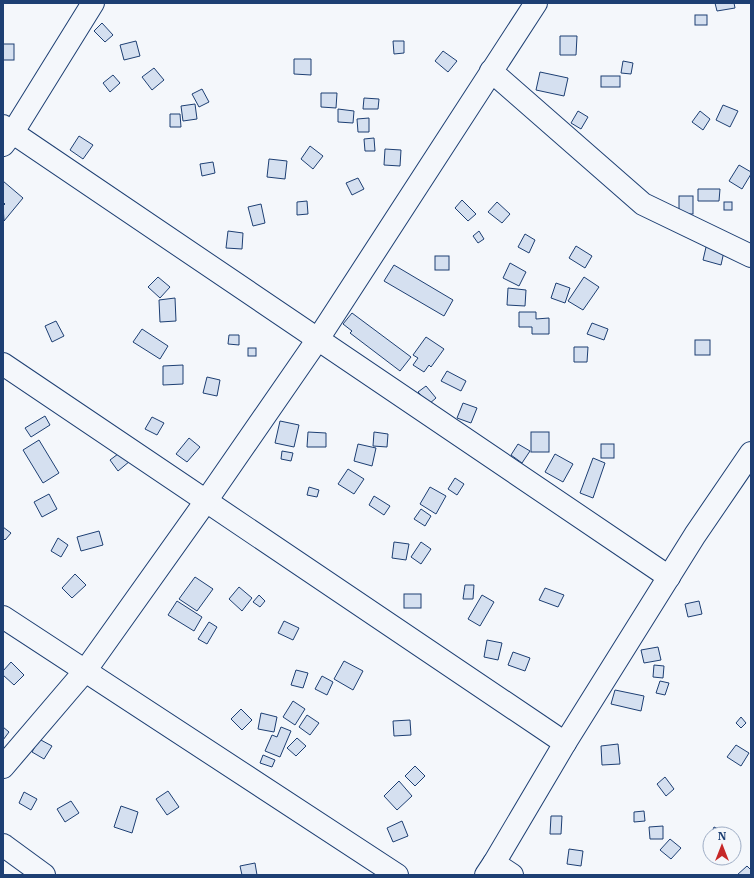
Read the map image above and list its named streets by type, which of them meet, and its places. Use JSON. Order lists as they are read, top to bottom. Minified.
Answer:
{"north":"top"}
